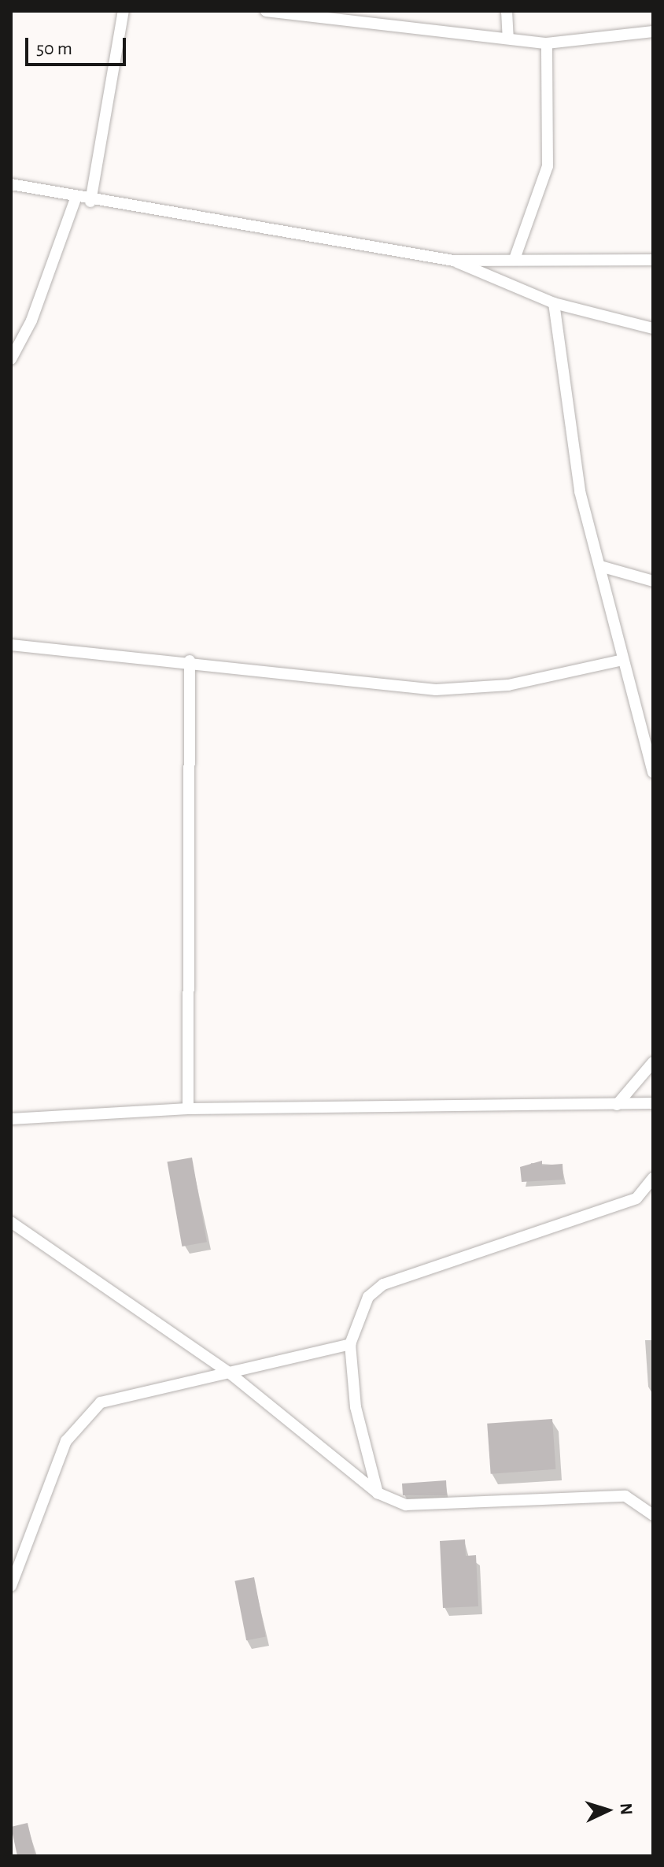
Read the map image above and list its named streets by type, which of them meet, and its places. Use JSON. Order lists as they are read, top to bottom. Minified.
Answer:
{"scale_bar":"50 m","north":"right"}
